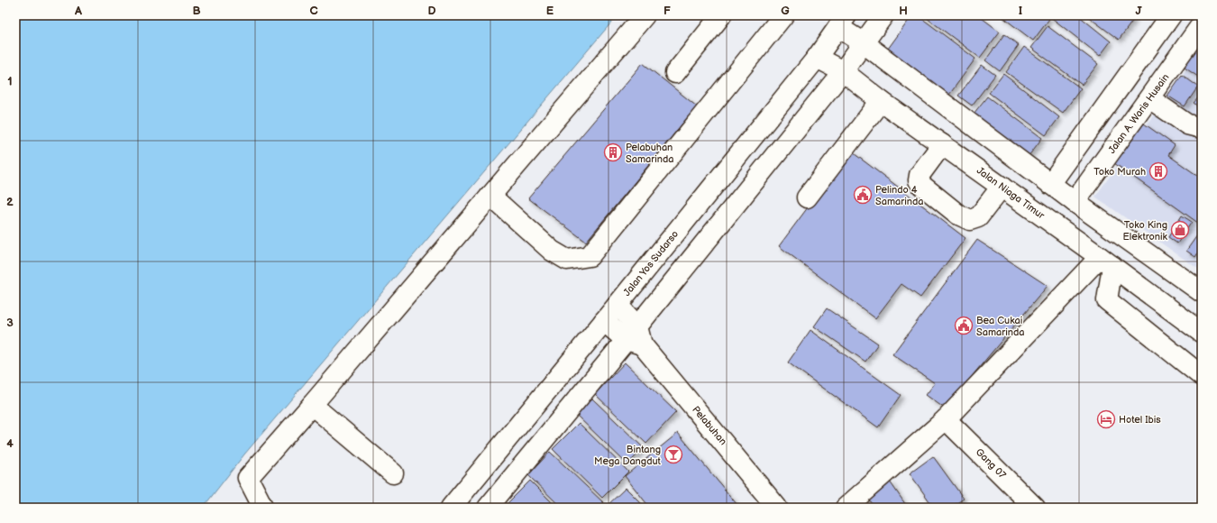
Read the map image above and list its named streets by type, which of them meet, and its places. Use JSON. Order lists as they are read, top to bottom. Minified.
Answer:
{"streets":{"main road":["Jalan A. Waris Husain","Jalan Niaga Timur","Jalan Yos Sudarso","Pelabuhan","Gang 07"]},"crossings":[["Jalan Niaga Timur","Jalan Yos Sudarso"],["Jalan Yos Sudarso","Pelabuhan"]],"places":{"building":["Pelabuhan Samarinda","Toko Murah"],"public building":["Pelindo 4 Samarinda","Bea Cukai Samarinda"],"shop":["Toko King Elektronik"],"hotel":["Hotel Ibis"],"bar":["Bintang Mega Dangdut"]},"grid":{"columns":["A","B","C","D","E","F","G","H","I","J"],"rows":["1","2","3","4"]}}
